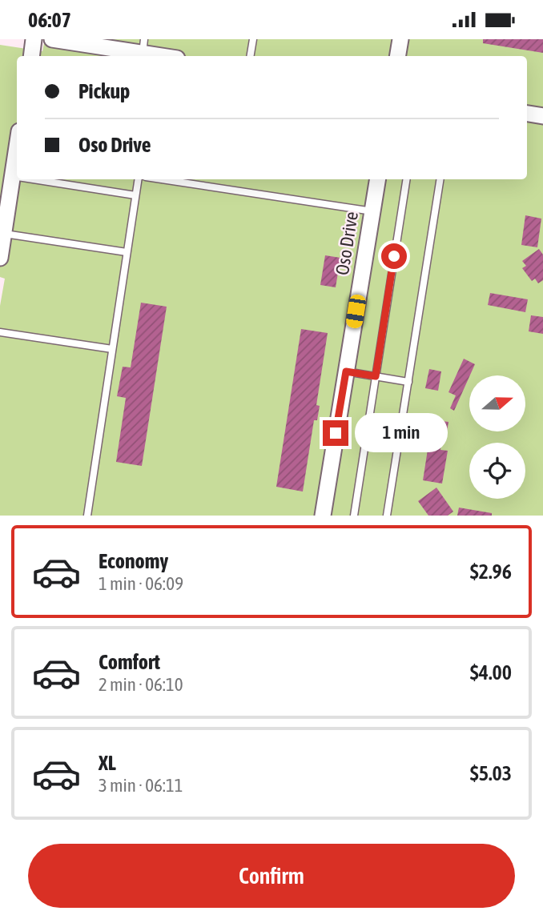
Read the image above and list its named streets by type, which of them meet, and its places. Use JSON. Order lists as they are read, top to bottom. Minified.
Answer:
{"streets":{"street":["Oso Drive"]},"north":"right","page":{"status":"06:07","banner":["Pickup","Oso Drive"],"bubble":"1 min","list":[{"name":"Economy","note":"1 min · 06:09","value":"$2.96"},{"name":"Comfort","note":"2 min · 06:10","value":"$4.00"},{"name":"XL","note":"3 min · 06:11","value":"$5.03"}],"buttons":"Confirm"}}
